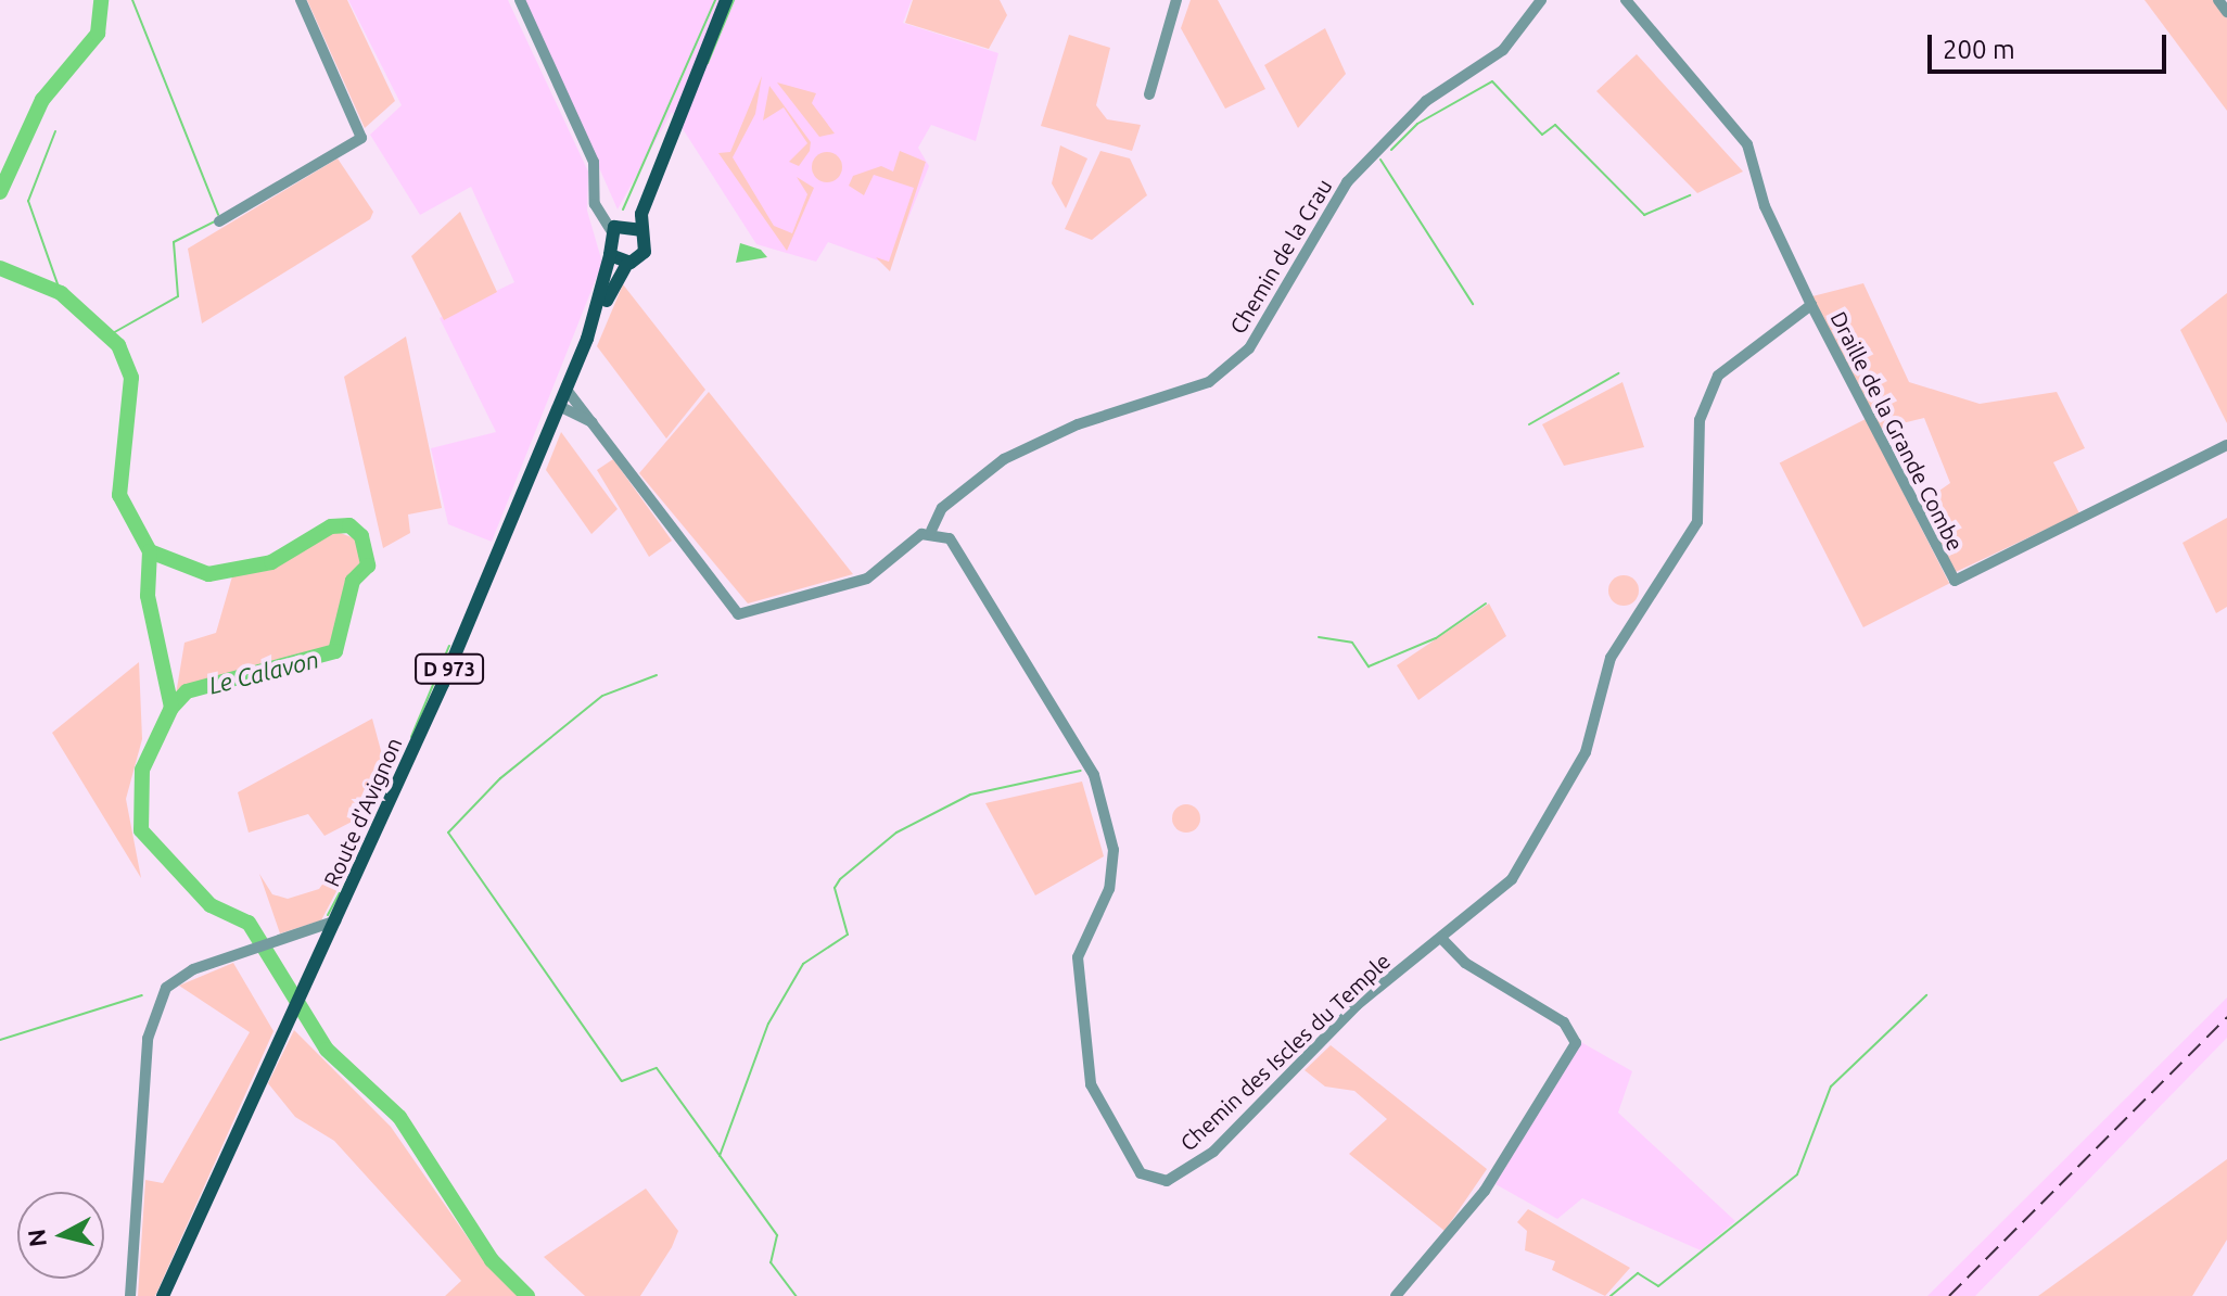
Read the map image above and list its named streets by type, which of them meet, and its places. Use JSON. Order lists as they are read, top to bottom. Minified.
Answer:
{"streets":{"main road":["D 973","Route d'Avignon"],"street":["Chemin de la Crau","Draille de la Grande Combe","Chemin des Iscles du Temple"]},"crossings":[["Chemin de la Crau","Chemin des Iscles du Temple"],["Draille de la Grande Combe","Chemin des Iscles du Temple"]],"water":["Le Calavon"],"scale_bar":"200 m","north":"left"}
